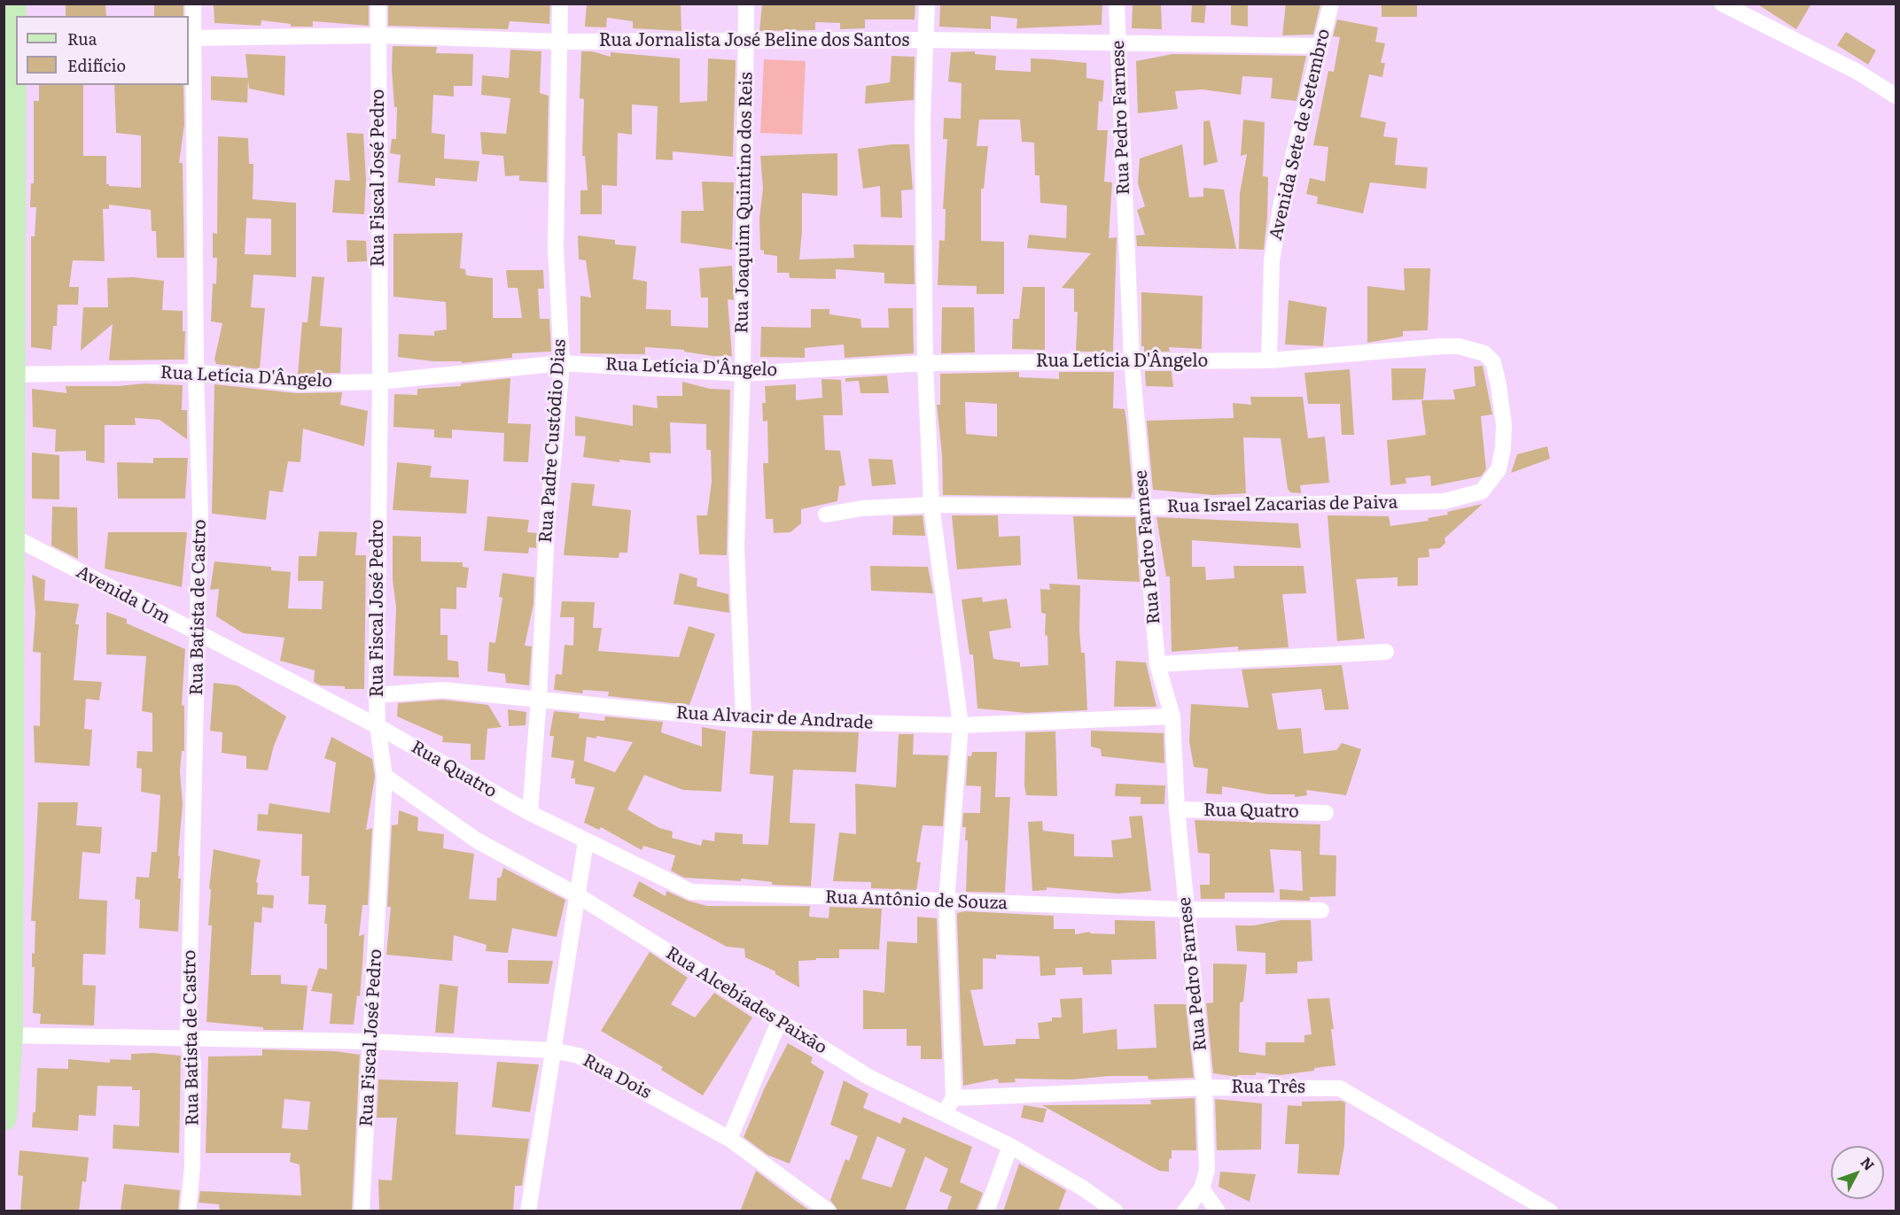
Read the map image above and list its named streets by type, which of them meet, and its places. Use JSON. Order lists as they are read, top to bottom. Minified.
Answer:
{"streets":{"street":["Rua Jornalista José Beline dos Santos","Rua Pedro Farnese","Avenida Sete de Setembro","Rua Fiscal José Pedro","Rua Joaquim Quintino dos Reis","Rua Letícia D'Ângelo","Rua Padre Custódio Dias","Rua Israel Zacarias de Paiva","Avenida Um","Rua Batista de Castro","Rua Alvacir de Andrade","Rua Quatro","Rua Antônio de Souza","Rua Alcebíades Paixão","Rua Dois","Rua Três"]},"crossings":[["Rua Jornalista José Beline dos Santos","Rua Pedro Farnese"],["Rua Jornalista José Beline dos Santos","Avenida Sete de Setembro"],["Rua Jornalista José Beline dos Santos","Rua Fiscal José Pedro"],["Rua Jornalista José Beline dos Santos","Rua Joaquim Quintino dos Reis"],["Rua Jornalista José Beline dos Santos","Rua Padre Custódio Dias"],["Rua Jornalista José Beline dos Santos","Rua Batista de Castro"],["Rua Pedro Farnese","Rua Letícia D'Ângelo"],["Rua Pedro Farnese","Rua Israel Zacarias de Paiva"],["Rua Pedro Farnese","Rua Alvacir de Andrade"],["Rua Pedro Farnese","Rua Quatro"],["Rua Pedro Farnese","Rua Antônio de Souza"],["Rua Pedro Farnese","Rua Três"],["Avenida Sete de Setembro","Rua Letícia D'Ângelo"],["Rua Fiscal José Pedro","Rua Letícia D'Ângelo"],["Rua Fiscal José Pedro","Avenida Um"],["Rua Fiscal José Pedro","Rua Alvacir de Andrade"],["Rua Fiscal José Pedro","Rua Quatro"],["Rua Fiscal José Pedro","Rua Alcebíades Paixão"],["Rua Fiscal José Pedro","Rua Dois"],["Rua Joaquim Quintino dos Reis","Rua Letícia D'Ângelo"],["Rua Joaquim Quintino dos Reis","Rua Alvacir de Andrade"],["Rua Letícia D'Ângelo","Rua Padre Custódio Dias"],["Rua Letícia D'Ângelo","Rua Israel Zacarias de Paiva"],["Rua Letícia D'Ângelo","Rua Batista de Castro"],["Rua Padre Custódio Dias","Rua Alvacir de Andrade"],["Rua Padre Custódio Dias","Rua Quatro"],["Rua Padre Custódio Dias","Rua Antônio de Souza"],["Avenida Um","Rua Batista de Castro"],["Avenida Um","Rua Quatro"],["Rua Batista de Castro","Rua Dois"],["Rua Quatro","Rua Antônio de Souza"]],"legend":["Rua","Edifício"],"north":"top right"}
